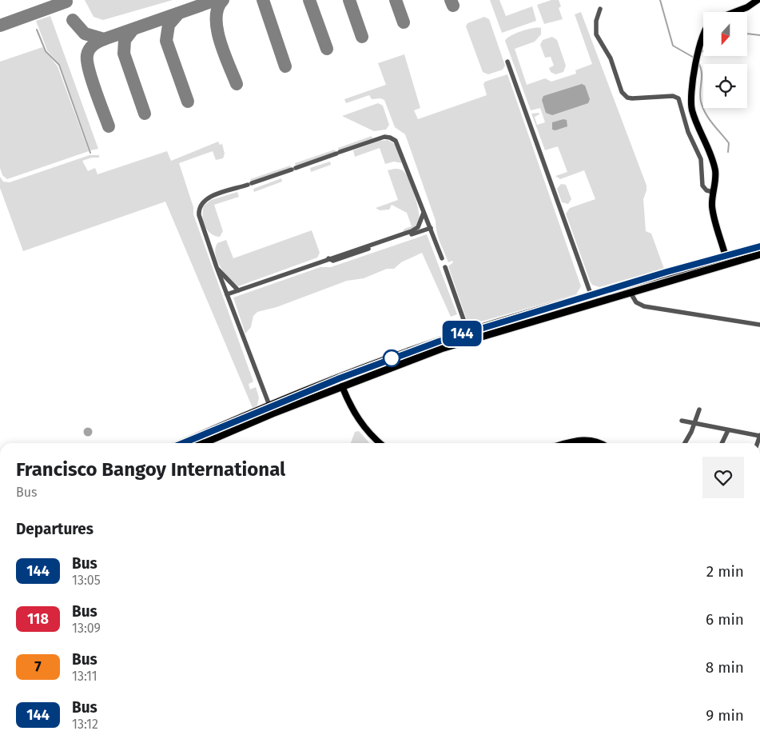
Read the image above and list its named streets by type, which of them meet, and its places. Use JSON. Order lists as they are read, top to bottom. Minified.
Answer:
{"lines":["bus line 144"],"north":"bottom","page":{"on_map":"144","heading":[["Francisco Bangoy International","Bus"],"Departures"],"list":[{"mark":"144","name":"Bus","note":"13:05","value":"2 min"},{"mark":"118","name":"Bus","note":"13:09","value":"6 min"},{"mark":"7","name":"Bus","note":"13:11","value":"8 min"},{"mark":"144","name":"Bus","note":"13:12","value":"9 min"}]}}
